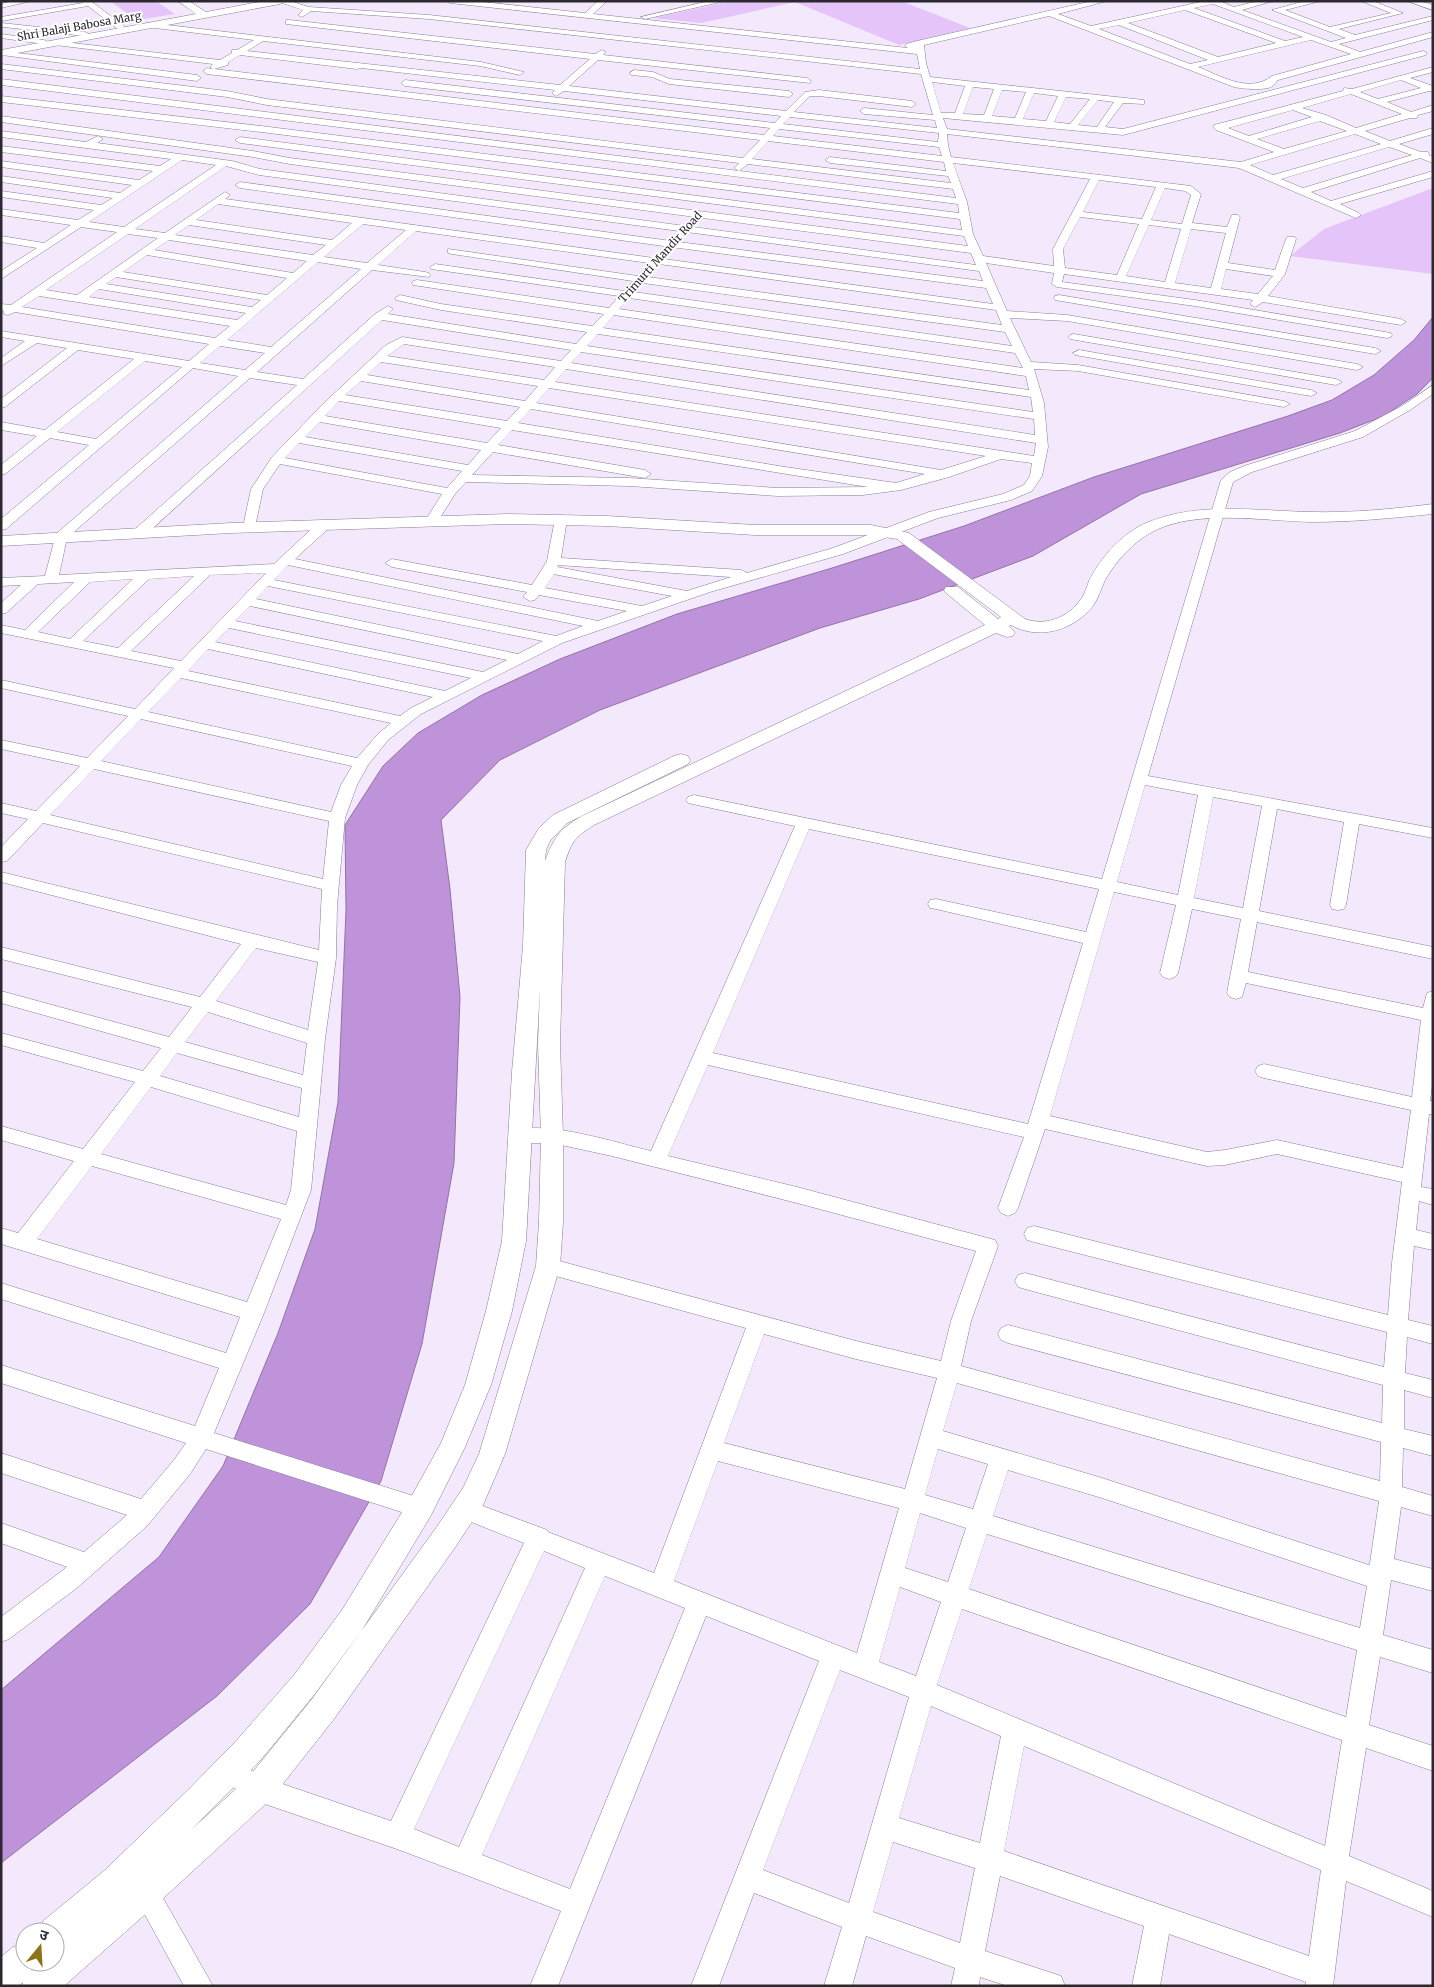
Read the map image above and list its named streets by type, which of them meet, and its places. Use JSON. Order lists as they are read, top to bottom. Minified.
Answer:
{"streets":{"street":["Shri Balaji Babosa Marg","Trimurti Mandir Road"]},"north":"top"}
